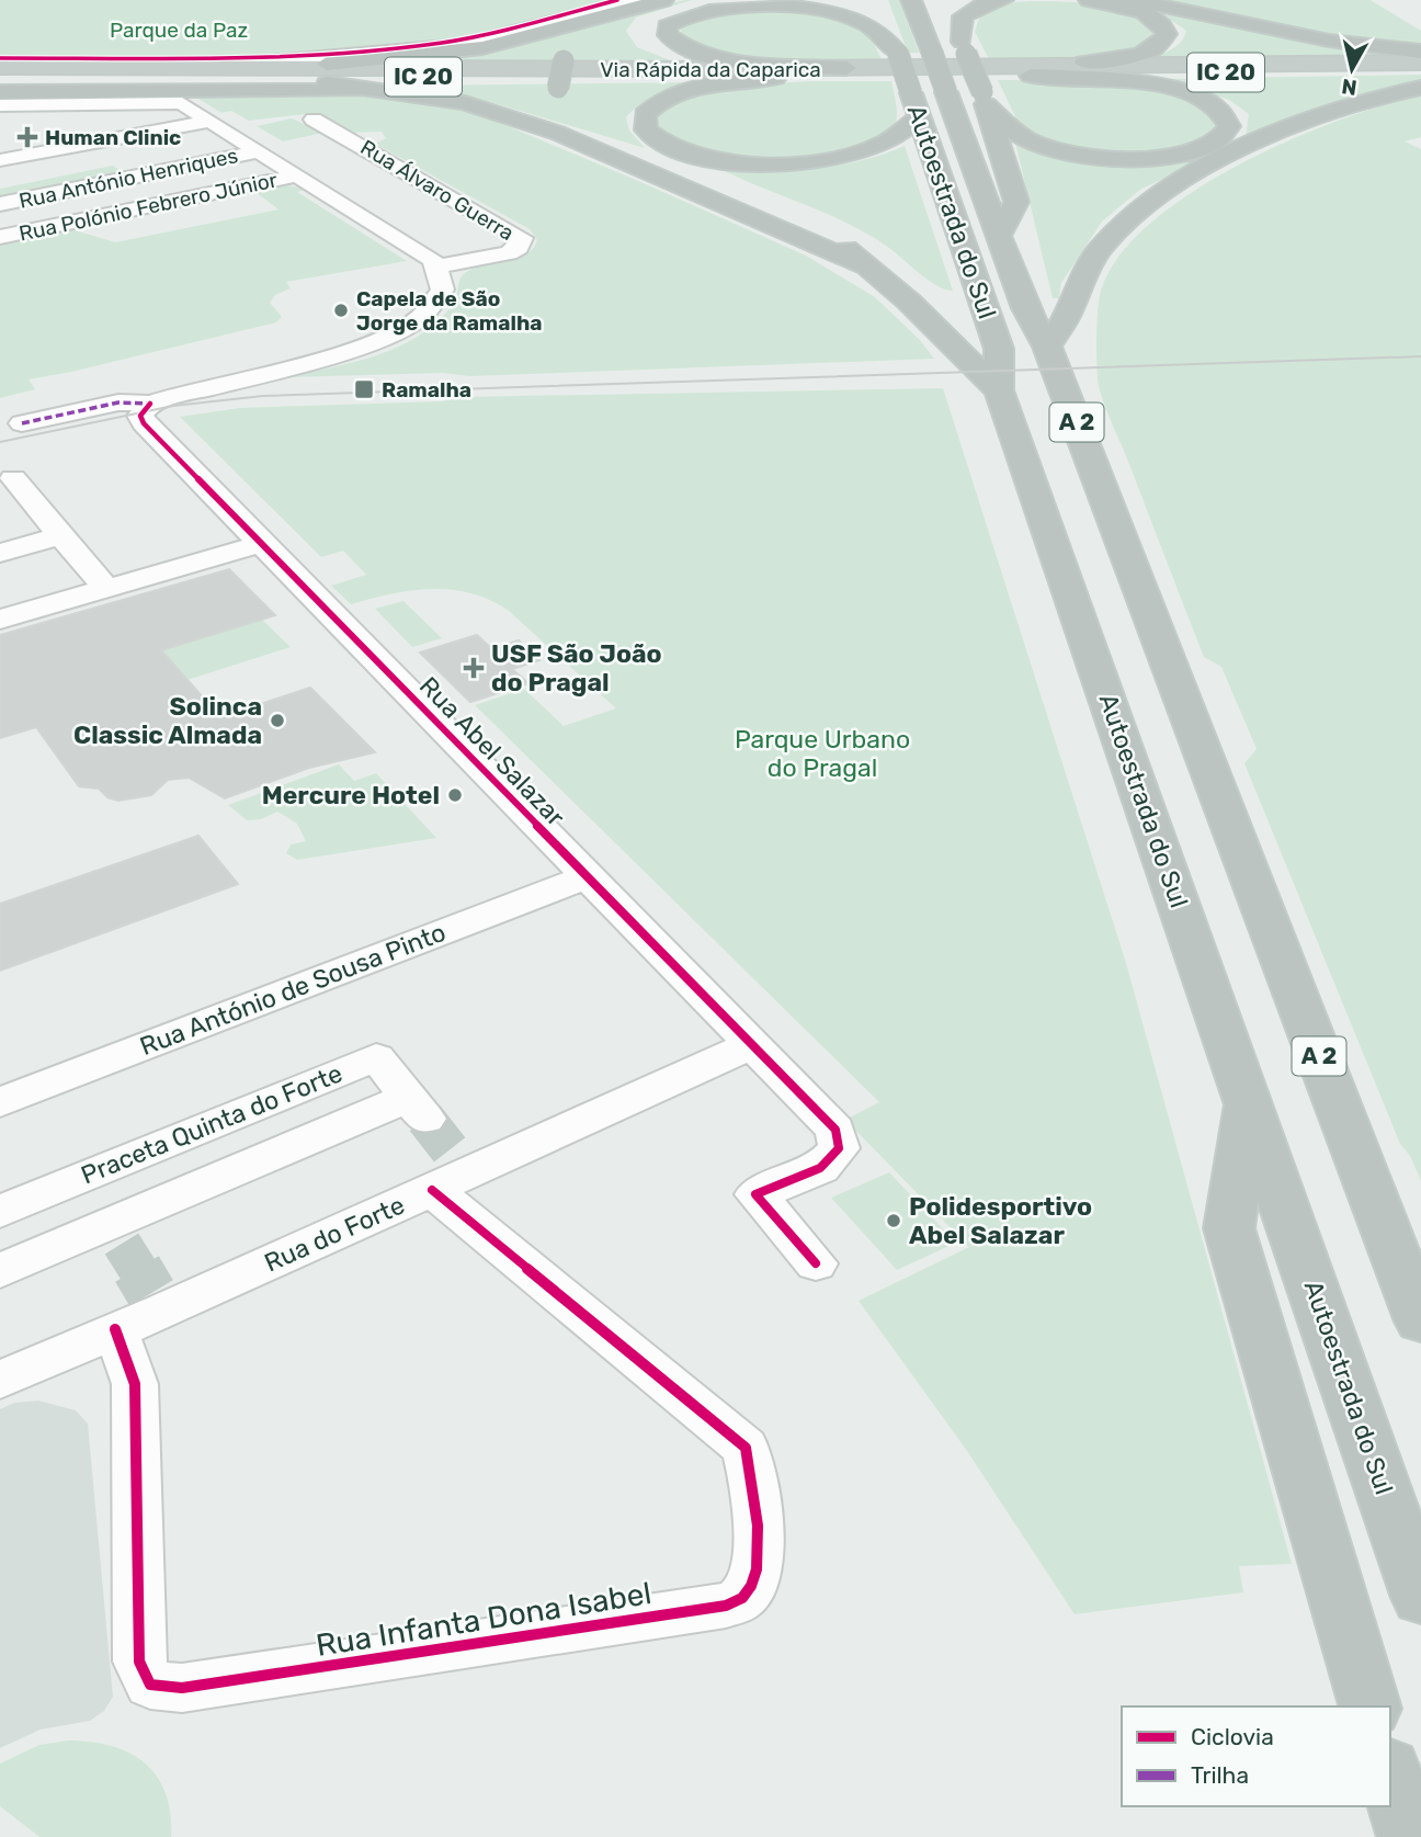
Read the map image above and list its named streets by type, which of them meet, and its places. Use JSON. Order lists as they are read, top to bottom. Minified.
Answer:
{"streets":{"highway":["Via Rápida da Caparica","IC 20","Autoestrada do Sul","A 2"],"street":["Rua António Henriques","Rua Álvaro Guerra","Rua Polónio Febrero Júnior","Rua Abel Salazar","Rua António de Sousa Pinto","Praceta Quinta do Forte","Rua do Forte","Rua Infanta Dona Isabel"]},"crossings":[["Rua Abel Salazar","Rua António de Sousa Pinto"],["Rua Abel Salazar","Rua do Forte"],["Rua do Forte","Rua Infanta Dona Isabel"]],"parks":["Parque da Paz","Parque Urbano do Pragal"],"places":{"health":["Human Clinic","USF São João do Pragal"],"other":["Capela de São Jorge da Ramalha","Solinca Classic Almada","Mercure Hotel","Polidesportivo Abel Salazar"],"transit":["Ramalha"]},"legend":["Ciclovia","Trilha"],"north":"bottom"}
